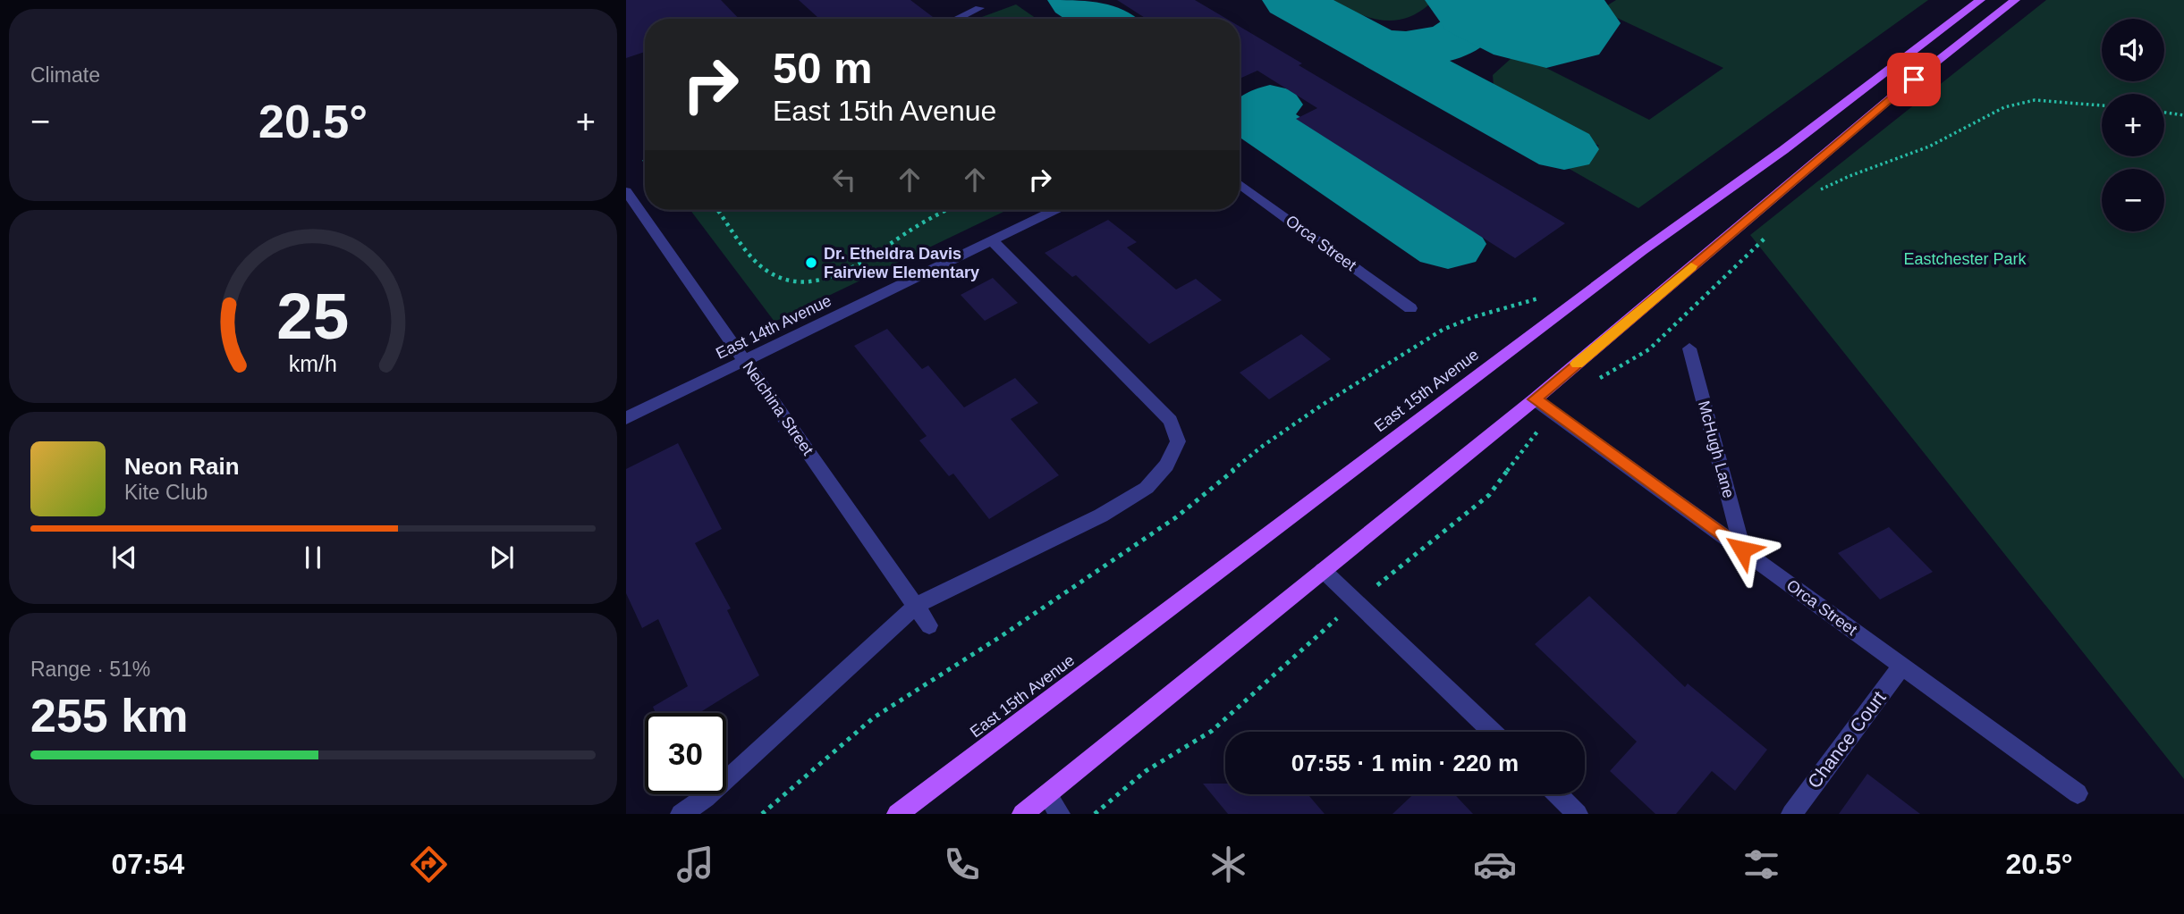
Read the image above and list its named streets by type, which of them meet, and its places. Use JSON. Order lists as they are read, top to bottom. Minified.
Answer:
{"streets":{"main road":["East 15th Avenue"],"street":["Orca Street","East 14th Avenue","Nelchina Street","McHugh Lane","Chance Court"]},"crossings":[["Orca Street","McHugh Lane"],["Orca Street","Chance Court"],["East 14th Avenue","Nelchina Street"]],"parks":["Eastchester Park"],"places":["Dr. Etheldra Davis Fairview Elementary"],"page":{"tile":["Climate",["Range · 51%","255 km"]],"map_buttons":["+","−"],"turn":["50 m","East 15th Avenue"],"heat":["−","20.5°","+"],"song":["Neon Rain","Kite Club"],"limit":"30","trip":"07:55 · 1 min · 220 m","tabs":["07:54","20.5°"],"gauge":["25","km/h"]}}
